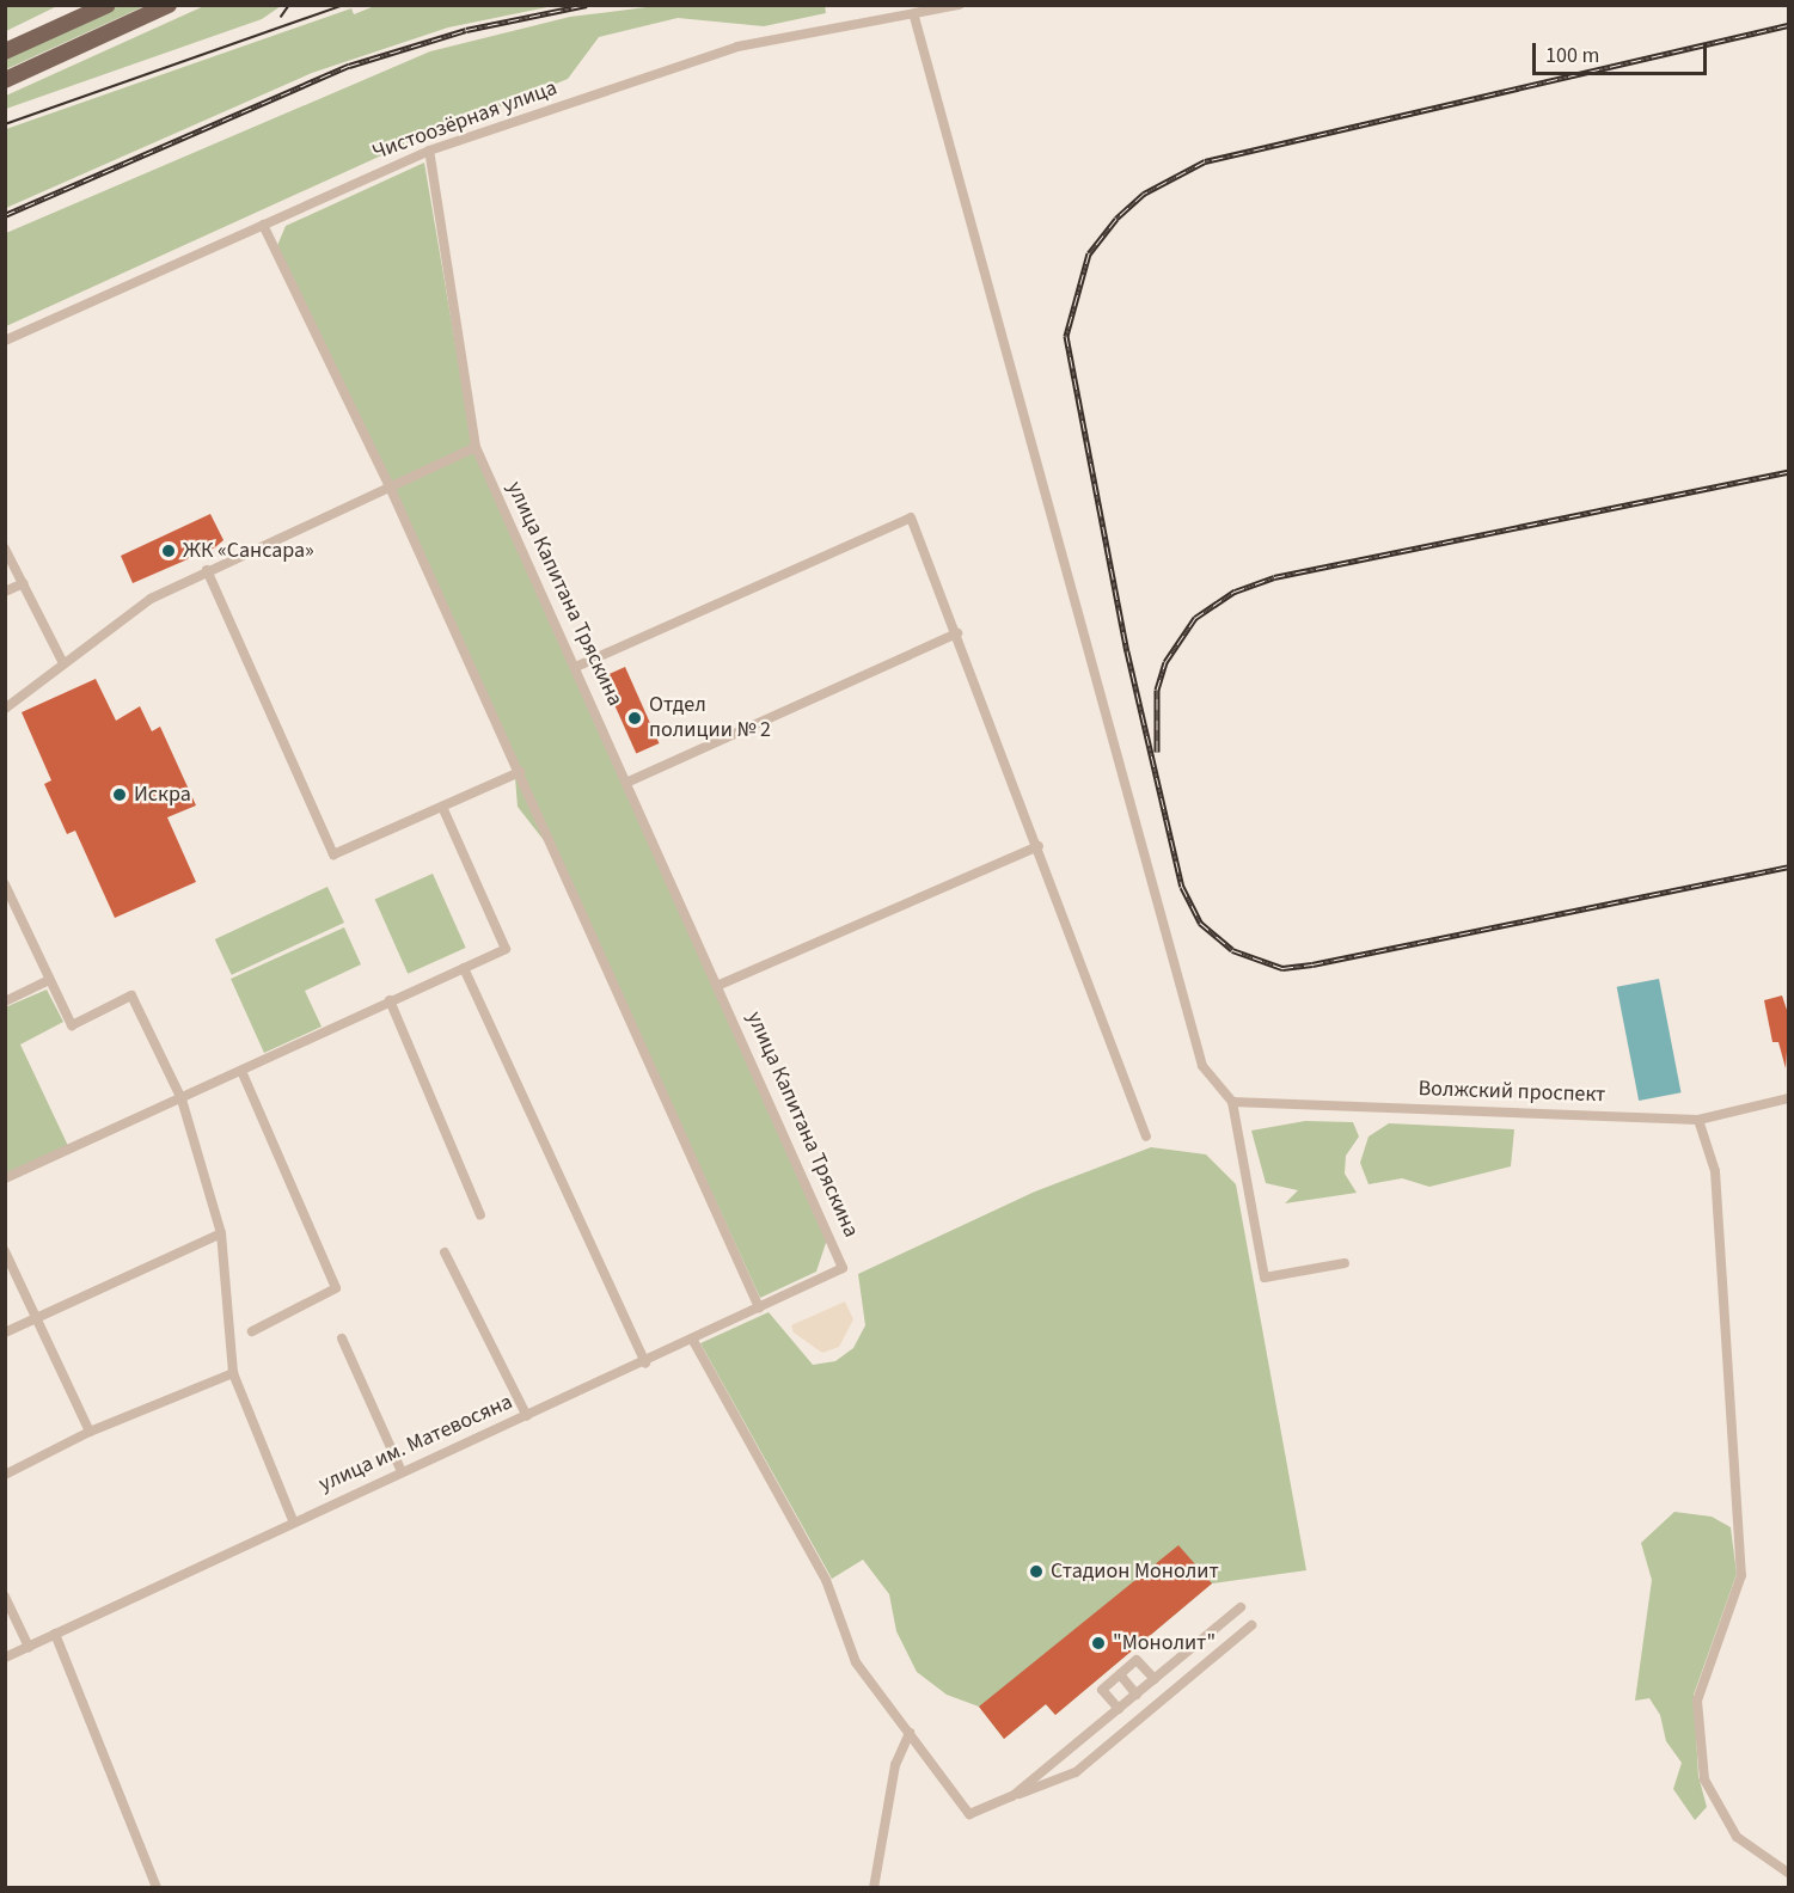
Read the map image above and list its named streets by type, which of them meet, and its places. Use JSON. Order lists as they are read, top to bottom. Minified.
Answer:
{"streets":{"street":["Чистоозёрная улица","улица Капитана Тряскина","Волжский проспект","улица им. Матевосяна"]},"crossings":[["Чистоозёрная улица","улица Капитана Тряскина"],["улица Капитана Тряскина","улица им. Матевосяна"]],"places":["ЖК «Сансара»","Отдел полиции № 2","Искра","Стадион Монолит","\"Монолит\""],"scale_bar":"100 m"}
